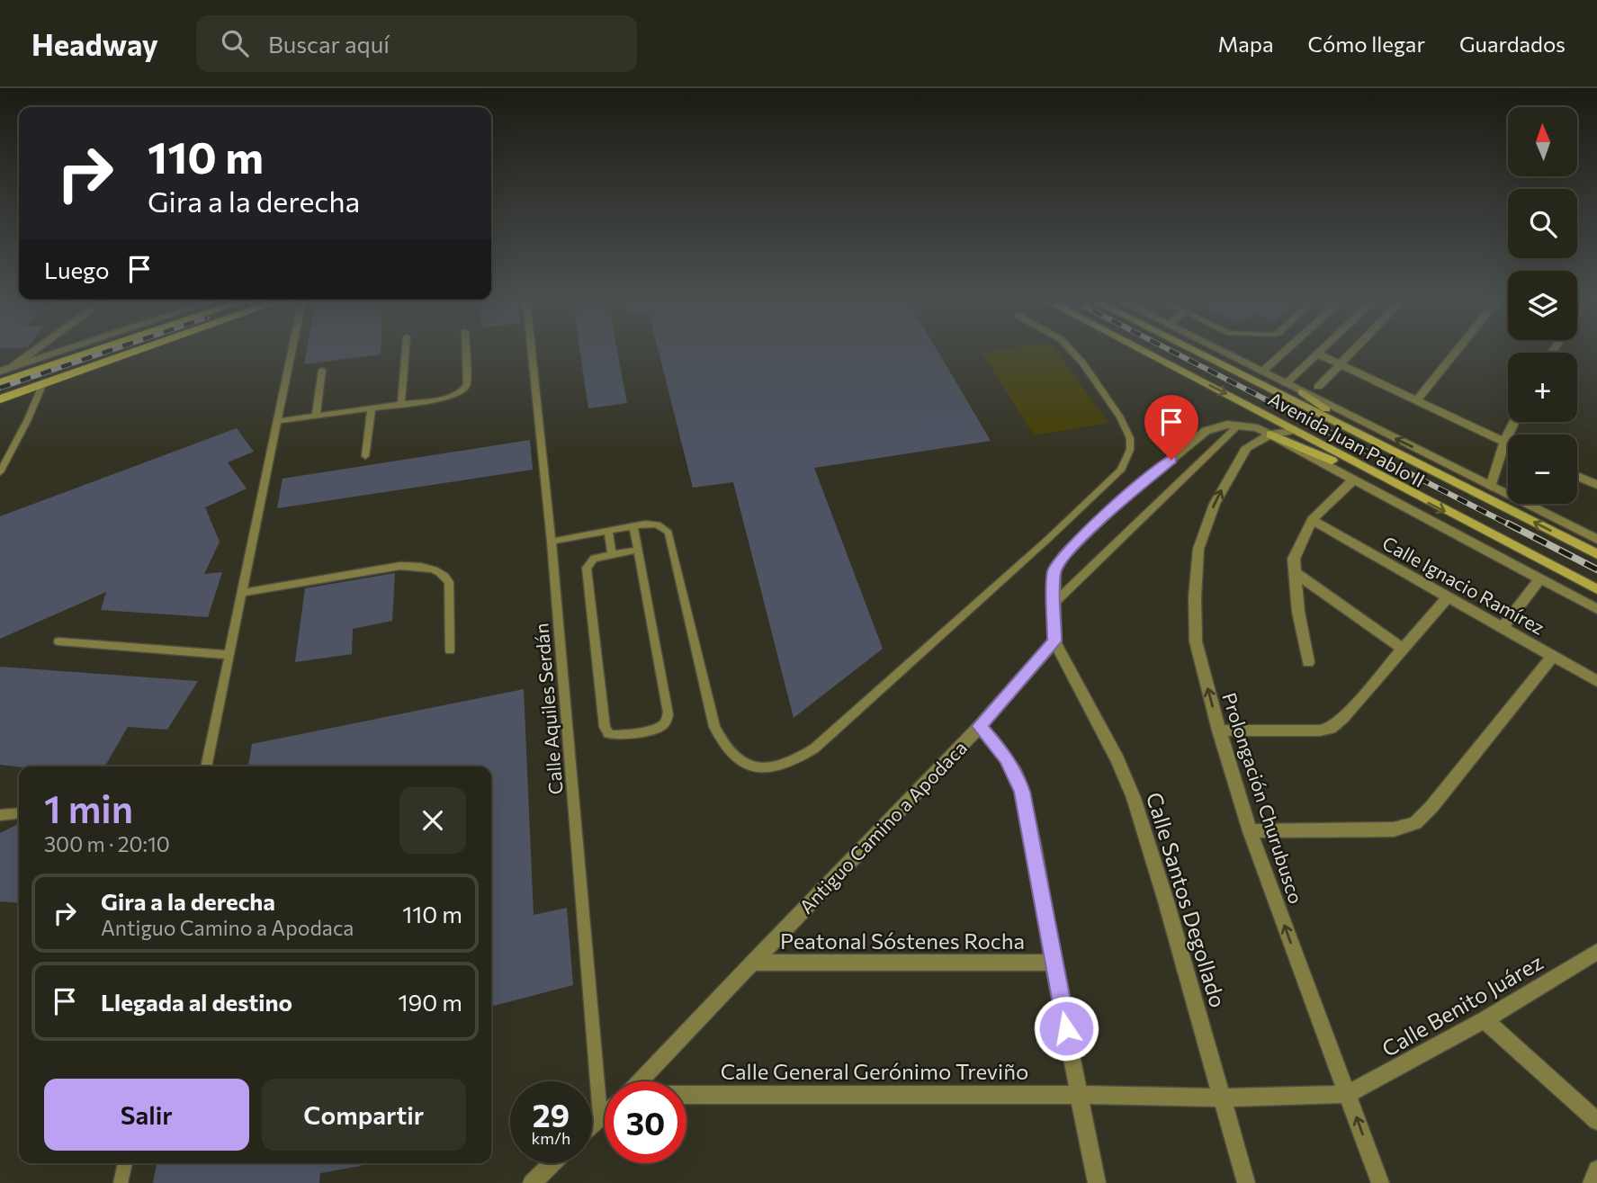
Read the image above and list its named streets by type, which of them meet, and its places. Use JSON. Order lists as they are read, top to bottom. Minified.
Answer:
{"streets":{"main road":["Avenida Juan Pablo II"],"street":["Calle Ignacio Ramírez","Prolongación Churubusco","Antiguo Camino a Apodaca","Calle Santos Degollado","Peatonal Sóstenes Rocha","Calle Benito Juárez","Calle General Gerónimo Treviño"],"lane":["Calle Aquiles Serdán"]},"crossings":[["Calle Aquiles Serdán","Antiguo Camino a Apodaca"],["Prolongación Churubusco","Calle Benito Juárez"],["Prolongación Churubusco","Calle General Gerónimo Treviño"],["Antiguo Camino a Apodaca","Calle Santos Degollado"],["Antiguo Camino a Apodaca","Peatonal Sóstenes Rocha"],["Calle Santos Degollado","Calle General Gerónimo Treviño"],["Calle Benito Juárez","Calle General Gerónimo Treviño"]],"one_way":["Prolongación Churubusco"],"north":"top","page":{"header":"Headway","search":"Buscar aquí","nav":["Mapa","Cómo llegar","Guardados"],"map_buttons":["+","−"],"turn":["110 m","Gira a la derecha"],"then":"Luego","heading":["1 min","300 m · 20:10"],"list":[{"name":"Gira a la derecha","note":"Antiguo Camino a Apodaca","value":"110 m"},{"name":"Llegada al destino","value":"190 m"}],"buttons":["Salir","Compartir"],"speed":"29 km/h","limit":"30"}}
